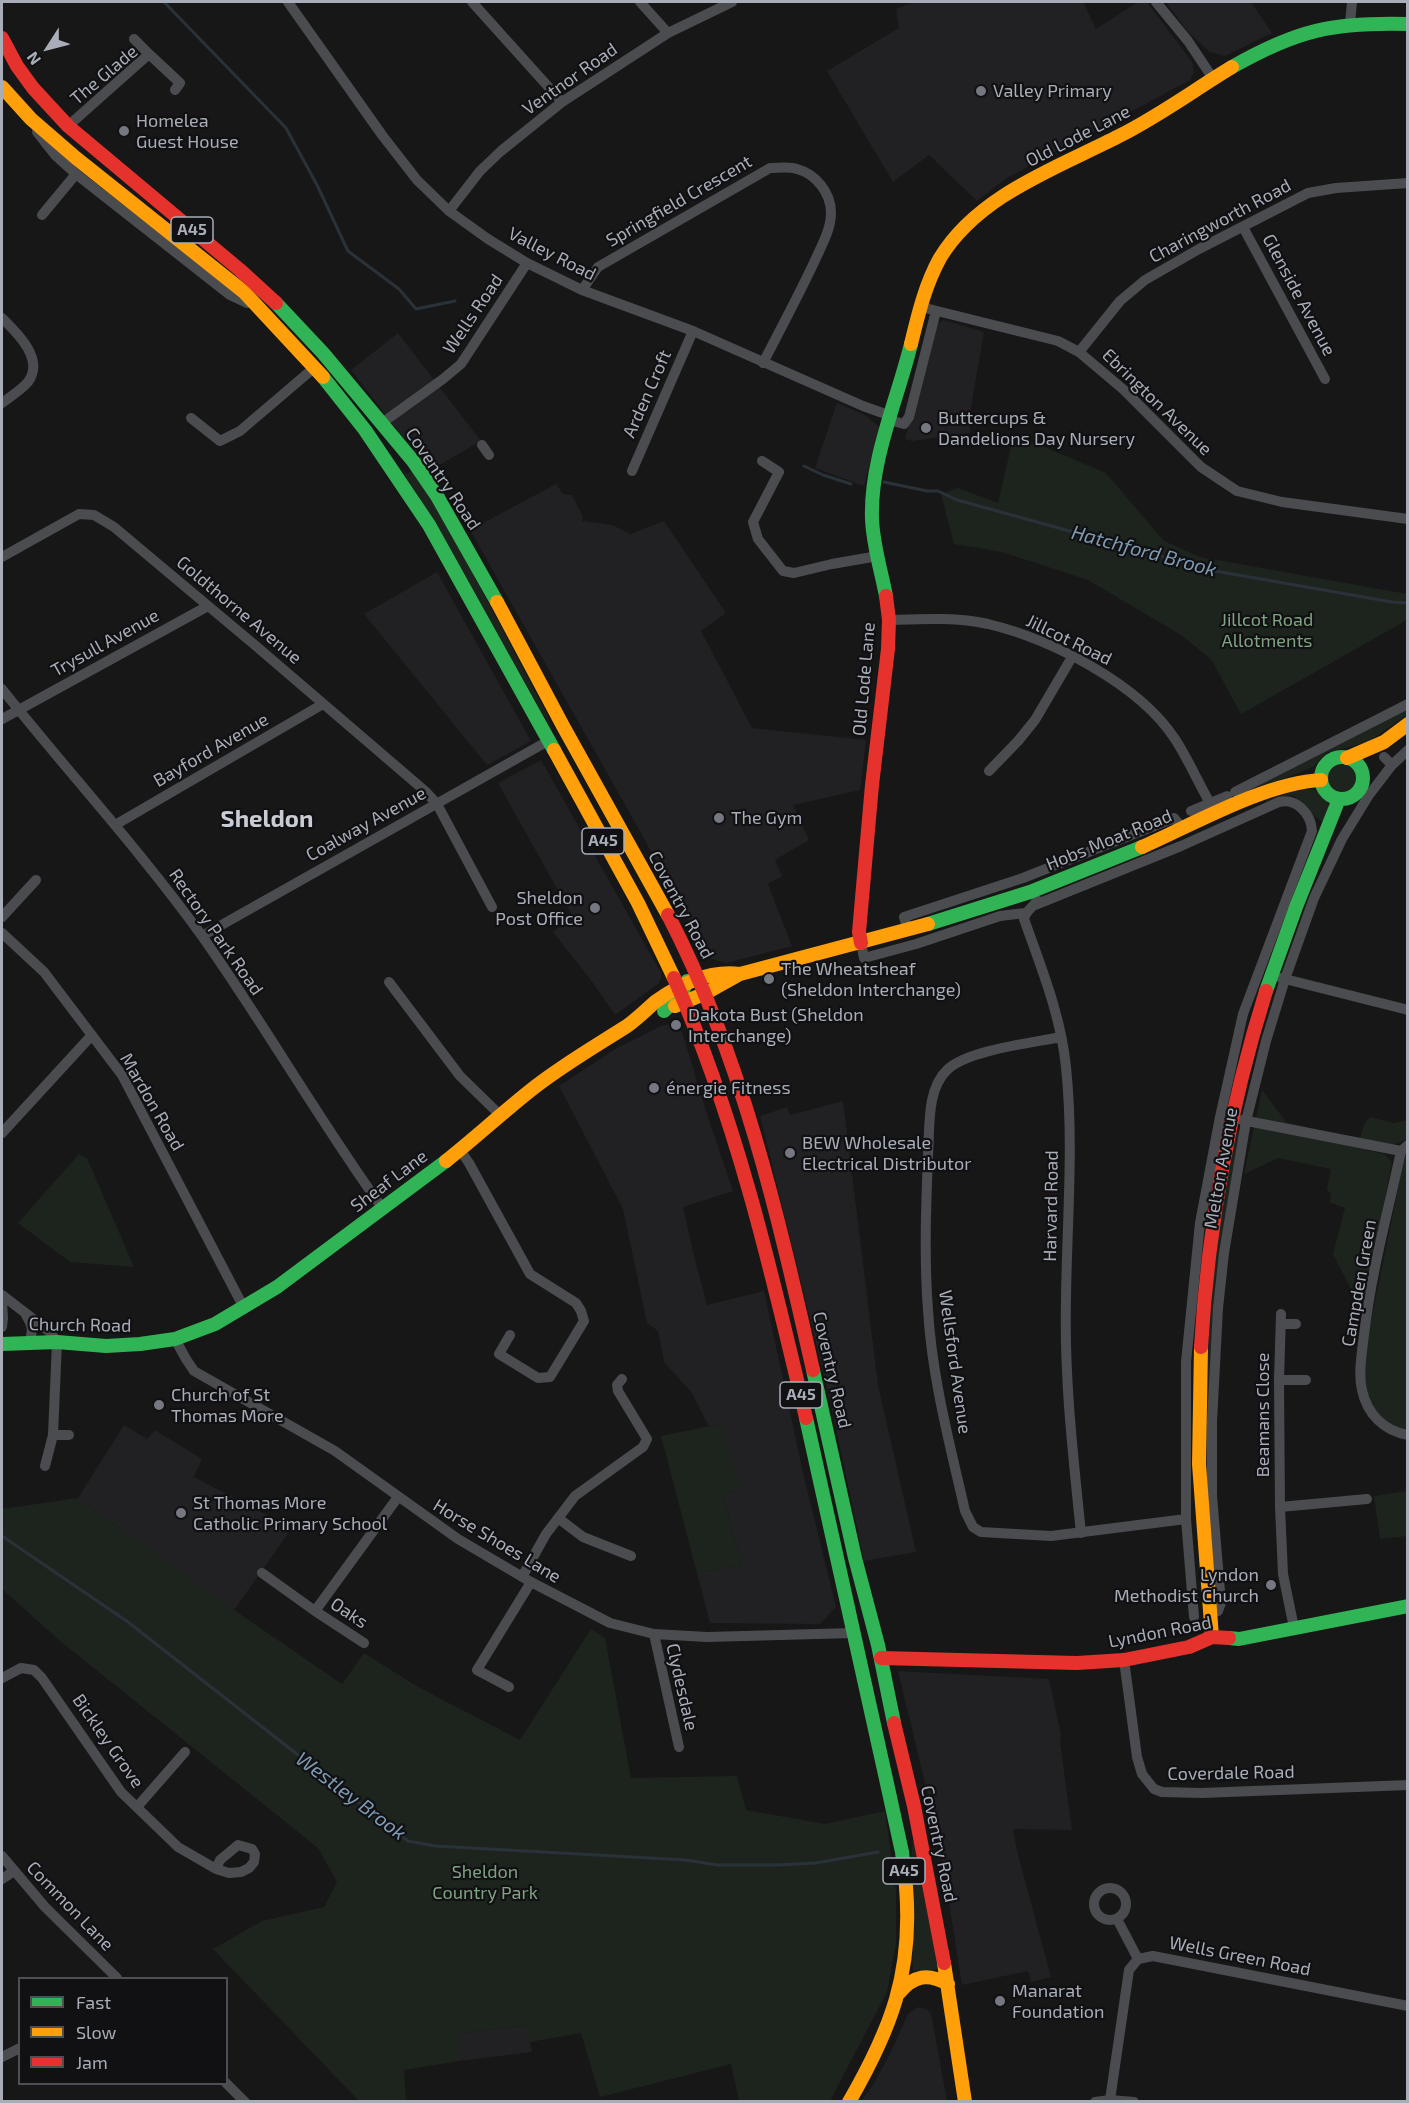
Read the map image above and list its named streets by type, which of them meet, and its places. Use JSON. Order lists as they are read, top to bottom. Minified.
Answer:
{"streets":{"main road":["Old Lode Lane","A45","Coventry Road","Hobs Moat Road","Melton Avenue","Sheaf Lane","Church Road","Lyndon Road"],"street":["The Glade","Ventnor Road","Springfield Crescent","Charingworth Road","Valley Road","Glenside Avenue","Wells Road","Arden Croft","Ebrington Avenue","Goldthorne Avenue","Jillcot Road","Trysull Avenue","Bayford Avenue","Coalway Avenue","Rectory Park Road","Mardon Road","Harvard Road","Campden Green","Wellsford Avenue","Beamans Close","Horse Shoes Lane","Oaks","Clydesdale","Bickley Grove","Coverdale Road","Common Lane","Wells Green Road"]},"crossings":[["The Glade","Coventry Road"],["Ventnor Road","Valley Road"],["Old Lode Lane","Valley Road"],["Old Lode Lane","Ebrington Avenue"],["Old Lode Lane","Jillcot Road"],["Old Lode Lane","Hobs Moat Road"],["Springfield Crescent","Valley Road"],["Charingworth Road","Glenside Avenue"],["Charingworth Road","Ebrington Avenue"],["A45","Coventry Road"],["Valley Road","Wells Road"],["Valley Road","Arden Croft"],["Wells Road","Coventry Road"],["Coventry Road","Coalway Avenue"],["Coventry Road","Hobs Moat Road"],["Coventry Road","Sheaf Lane"],["Coventry Road","Horse Shoes Lane"],["Coventry Road","Lyndon Road"],["Goldthorne Avenue","Trysull Avenue"],["Goldthorne Avenue","Bayford Avenue"],["Goldthorne Avenue","Coalway Avenue"],["Trysull Avenue","Rectory Park Road"],["Bayford Avenue","Rectory Park Road"],["Coalway Avenue","Rectory Park Road"],["Hobs Moat Road","Melton Avenue"],["Hobs Moat Road","Sheaf Lane"],["Hobs Moat Road","Harvard Road"],["Rectory Park Road","Sheaf Lane"],["Mardon Road","Sheaf Lane"],["Melton Avenue","Campden Green"],["Melton Avenue","Wellsford Avenue"],["Melton Avenue","Lyndon Road"],["Sheaf Lane","Church Road"],["Sheaf Lane","Horse Shoes Lane"],["Harvard Road","Wellsford Avenue"],["Beamans Close","Lyndon Road"],["Horse Shoes Lane","Clydesdale"],["Lyndon Road","Coverdale Road"]],"districts":["Sheldon"],"water":["Hatchford Brook","Westley Brook"],"parks":["Jillcot Road Allotments","Sheldon Country Park"],"places":["Valley Primary","Homelea Guest House","Buttercups & Dandelions Day Nursery","The Gym","Sheldon Post Office","The Wheatsheaf (Sheldon Interchange)","Dakota Bust (Sheldon Interchange)","énergie Fitness","BEW Wholesale Electrical Distributor","Church of St Thomas More","St Thomas More Catholic Primary School","Lyndon Methodist Church","Manarat Foundation"],"legend":["Fast","Slow","Jam"],"north":"bottom left"}
